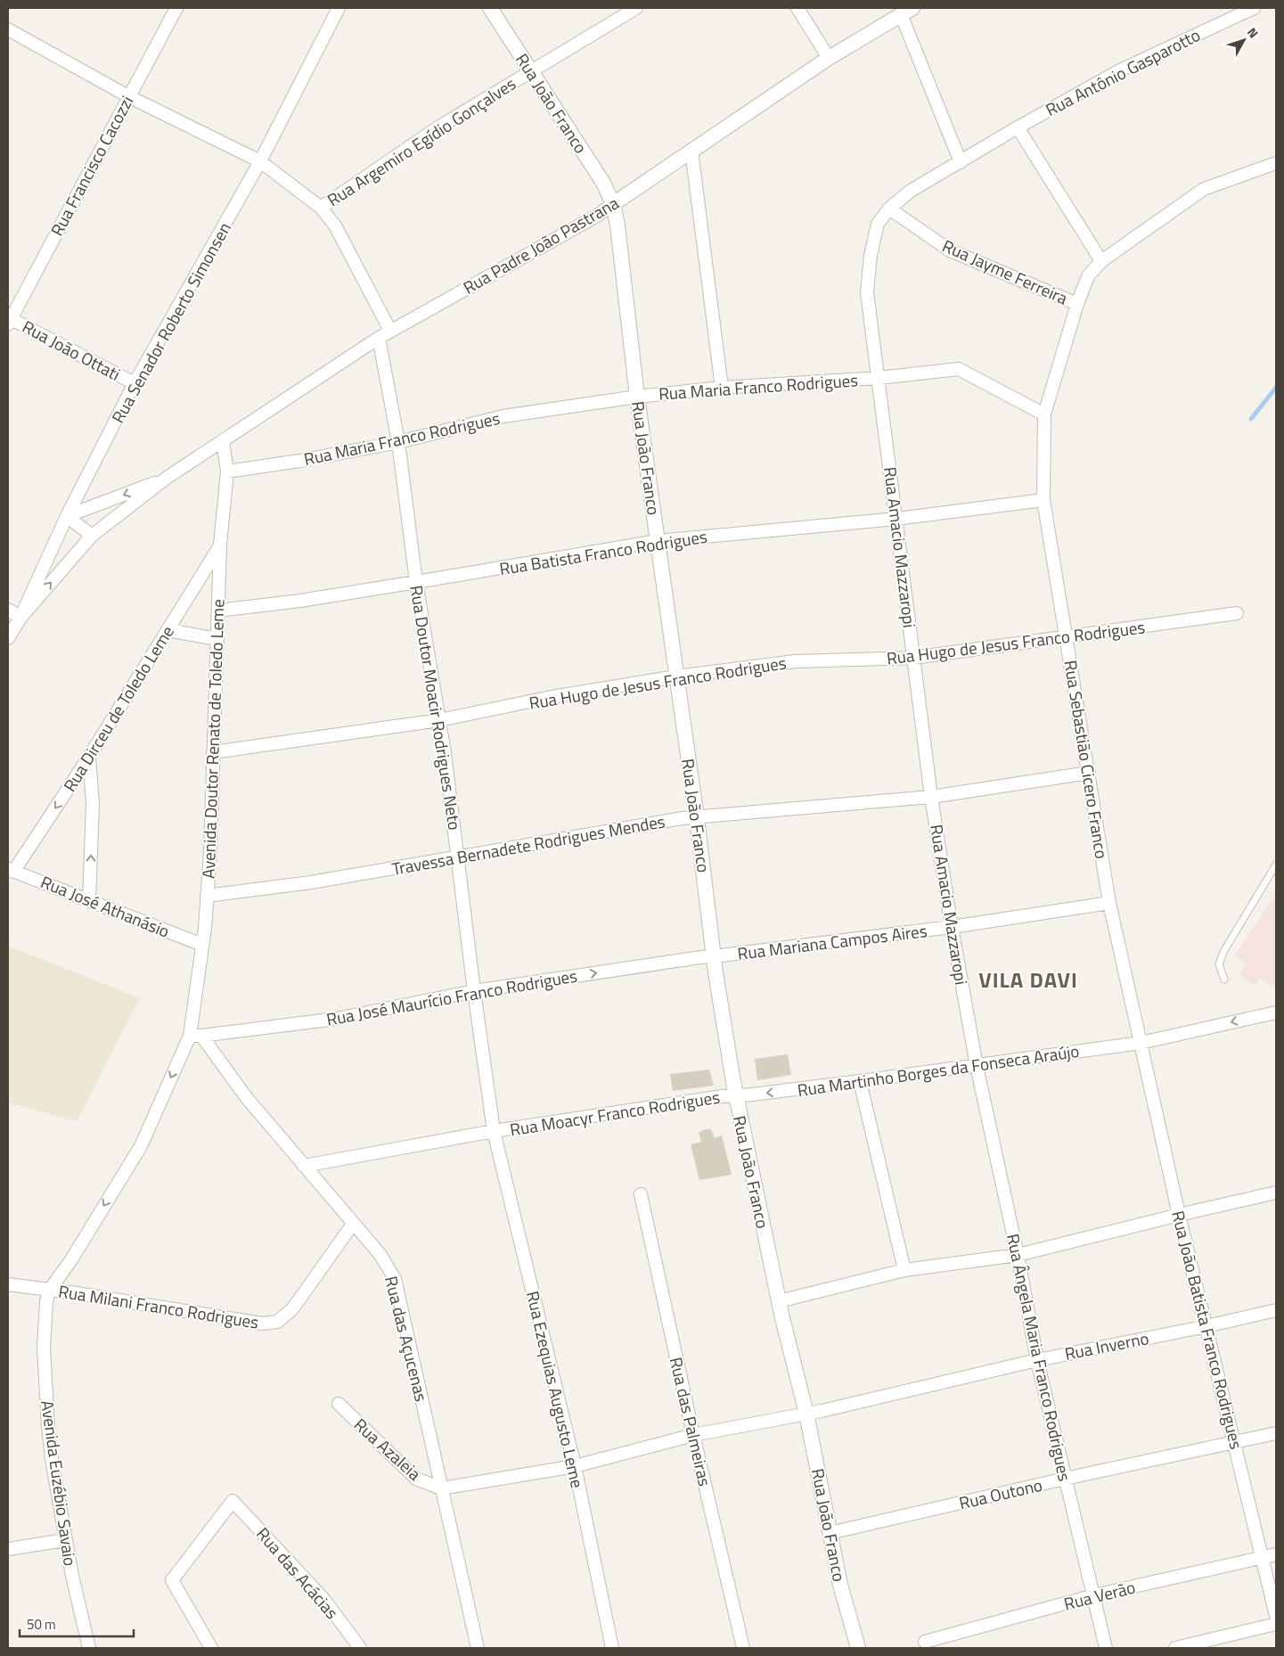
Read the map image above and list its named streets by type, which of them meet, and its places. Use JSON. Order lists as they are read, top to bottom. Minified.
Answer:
{"streets":{"street":["Rua Antônio Gasparotto","Rua João Franco","Rua Argemiro Egídio Gonçalves","Rua Francisco Cacozzi","Rua Padre João Pastrana","Rua Jayme Ferreira","Rua Senador Roberto Simonsen","Rua João Ottati","Rua Maria Franco Rodrigues","Rua Amacio Mazzaropi","Rua Batista Franco Rodrigues","Rua Hugo de Jesus Franco Rodrigues","Rua Doutor Moacir Rodrigues Neto","Rua Dirceu de Toledo Leme","Avenida Doutor Renato de Toledo Leme","Rua Sebastião Cicero Franco","Travessa Bernadete Rodrigues Mendes","Rua José Athanásio","Rua Mariana Campos Aires","Rua José Maurício Franco Rodrigues","Rua Martinho Borges da Fonseca Araújo","Rua Moacyr Franco Rodrigues","Rua Milani Franco Rodrigues","Rua João Batista Franco Rodrigues","Rua das Açucenas","Rua Inverno","Rua Ângela Maria Franco Rodrigues","Rua Ezequias Augusto Leme","Rua das Palmeiras","Rua Azaleia","Avenida Euzébio Savaio","Rua Outono","Rua das Acácias","Rua Verão"]},"crossings":[["Rua Antônio Gasparotto","Rua Amacio Mazzaropi"],["Rua João Franco","Rua Argemiro Egídio Gonçalves"],["Rua João Franco","Rua Padre João Pastrana"],["Rua João Franco","Rua Maria Franco Rodrigues"],["Rua João Franco","Rua Batista Franco Rodrigues"],["Rua João Franco","Rua Hugo de Jesus Franco Rodrigues"],["Rua João Franco","Travessa Bernadete Rodrigues Mendes"],["Rua João Franco","Rua Mariana Campos Aires"],["Rua João Franco","Rua José Maurício Franco Rodrigues"],["Rua João Franco","Rua Martinho Borges da Fonseca Araújo"],["Rua João Franco","Rua Moacyr Franco Rodrigues"],["Rua João Franco","Rua Inverno"],["Rua João Franco","Rua Outono"],["Rua Francisco Cacozzi","Rua João Ottati"],["Rua Padre João Pastrana","Rua Senador Roberto Simonsen"],["Rua Padre João Pastrana","Rua Doutor Moacir Rodrigues Neto"],["Rua Padre João Pastrana","Avenida Doutor Renato de Toledo Leme"],["Rua Jayme Ferreira","Rua Amacio Mazzaropi"],["Rua Jayme Ferreira","Rua Sebastião Cicero Franco"],["Rua Senador Roberto Simonsen","Rua João Ottati"],["Rua Maria Franco Rodrigues","Rua Amacio Mazzaropi"],["Rua Maria Franco Rodrigues","Rua Doutor Moacir Rodrigues Neto"],["Rua Maria Franco Rodrigues","Avenida Doutor Renato de Toledo Leme"],["Rua Maria Franco Rodrigues","Rua Sebastião Cicero Franco"],["Rua Amacio Mazzaropi","Rua Batista Franco Rodrigues"],["Rua Amacio Mazzaropi","Rua Hugo de Jesus Franco Rodrigues"],["Rua Amacio Mazzaropi","Travessa Bernadete Rodrigues Mendes"],["Rua Amacio Mazzaropi","Rua Mariana Campos Aires"],["Rua Amacio Mazzaropi","Rua Martinho Borges da Fonseca Araújo"],["Rua Amacio Mazzaropi","Rua Ângela Maria Franco Rodrigues"],["Rua Batista Franco Rodrigues","Rua Doutor Moacir Rodrigues Neto"],["Rua Batista Franco Rodrigues","Avenida Doutor Renato de Toledo Leme"],["Rua Batista Franco Rodrigues","Rua Sebastião Cicero Franco"],["Rua Hugo de Jesus Franco Rodrigues","Rua Doutor Moacir Rodrigues Neto"],["Rua Hugo de Jesus Franco Rodrigues","Avenida Doutor Renato de Toledo Leme"],["Rua Hugo de Jesus Franco Rodrigues","Rua Sebastião Cicero Franco"],["Rua Doutor Moacir Rodrigues Neto","Travessa Bernadete Rodrigues Mendes"],["Rua Doutor Moacir Rodrigues Neto","Rua José Maurício Franco Rodrigues"],["Rua Doutor Moacir Rodrigues Neto","Rua Moacyr Franco Rodrigues"],["Rua Doutor Moacir Rodrigues Neto","Rua Ezequias Augusto Leme"],["Rua Dirceu de Toledo Leme","Avenida Doutor Renato de Toledo Leme"],["Rua Dirceu de Toledo Leme","Rua José Athanásio"],["Avenida Doutor Renato de Toledo Leme","Travessa Bernadete Rodrigues Mendes"],["Avenida Doutor Renato de Toledo Leme","Rua José Athanásio"],["Avenida Doutor Renato de Toledo Leme","Rua José Maurício Franco Rodrigues"],["Avenida Doutor Renato de Toledo Leme","Rua Milani Franco Rodrigues"],["Avenida Doutor Renato de Toledo Leme","Rua das Açucenas"],["Avenida Doutor Renato de Toledo Leme","Avenida Euzébio Savaio"],["Rua Sebastião Cicero Franco","Travessa Bernadete Rodrigues Mendes"],["Rua Sebastião Cicero Franco","Rua Mariana Campos Aires"],["Rua Sebastião Cicero Franco","Rua Martinho Borges da Fonseca Araújo"],["Rua Sebastião Cicero Franco","Rua João Batista Franco Rodrigues"],["Rua Mariana Campos Aires","Rua José Maurício Franco Rodrigues"],["Rua José Maurício Franco Rodrigues","Rua das Açucenas"],["Rua Martinho Borges da Fonseca Araújo","Rua Moacyr Franco Rodrigues"],["Rua Martinho Borges da Fonseca Araújo","Rua João Batista Franco Rodrigues"],["Rua Martinho Borges da Fonseca Araújo","Rua Ângela Maria Franco Rodrigues"],["Rua Moacyr Franco Rodrigues","Rua das Açucenas"],["Rua Moacyr Franco Rodrigues","Rua Ezequias Augusto Leme"],["Rua Milani Franco Rodrigues","Rua das Açucenas"],["Rua Milani Franco Rodrigues","Avenida Euzébio Savaio"],["Rua João Batista Franco Rodrigues","Rua Inverno"],["Rua João Batista Franco Rodrigues","Rua Outono"],["Rua João Batista Franco Rodrigues","Rua Verão"],["Rua das Açucenas","Rua Inverno"],["Rua das Açucenas","Rua Azaleia"],["Rua Inverno","Rua Ângela Maria Franco Rodrigues"],["Rua Inverno","Rua Ezequias Augusto Leme"],["Rua Inverno","Rua das Palmeiras"],["Rua Inverno","Rua Azaleia"],["Rua Ângela Maria Franco Rodrigues","Rua Outono"],["Rua Ângela Maria Franco Rodrigues","Rua Verão"]],"one_way":["Rua Dirceu de Toledo Leme","Rua José Maurício Franco Rodrigues","Rua Martinho Borges da Fonseca Araújo"],"districts":["VILA DAVI"],"scale_bar":"50 m","north":"top right"}
